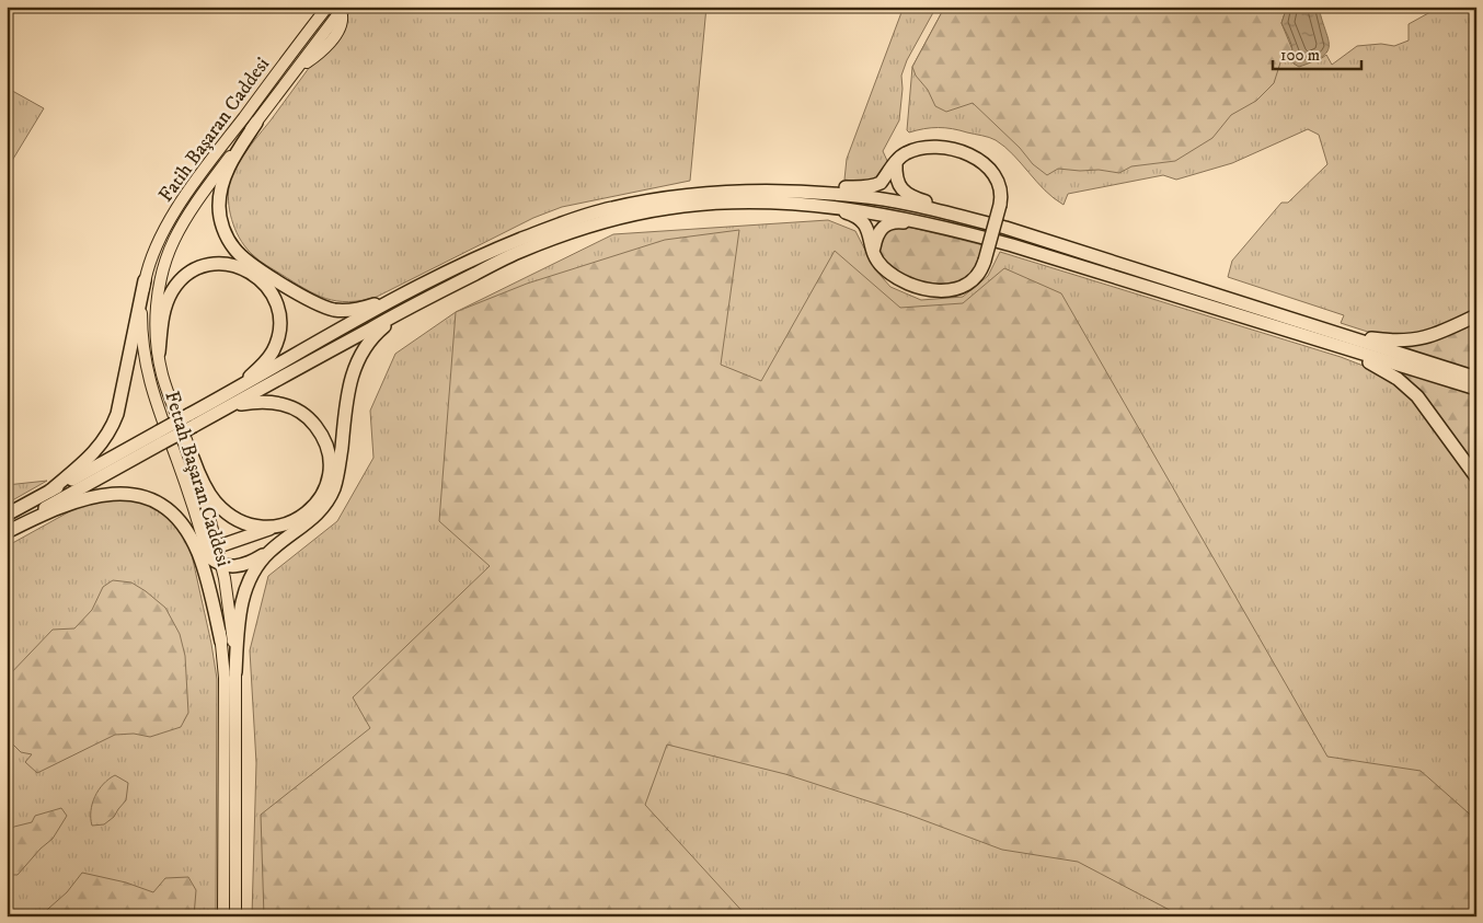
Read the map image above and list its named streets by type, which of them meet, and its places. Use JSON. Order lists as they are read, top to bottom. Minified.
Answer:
{"streets":{"main road":["Fatih Başaran Caddesi","Fettah Başaran Caddesi"]},"crossings":[["Fatih Başaran Caddesi","Fettah Başaran Caddesi"]],"scale_bar":"100 m"}
